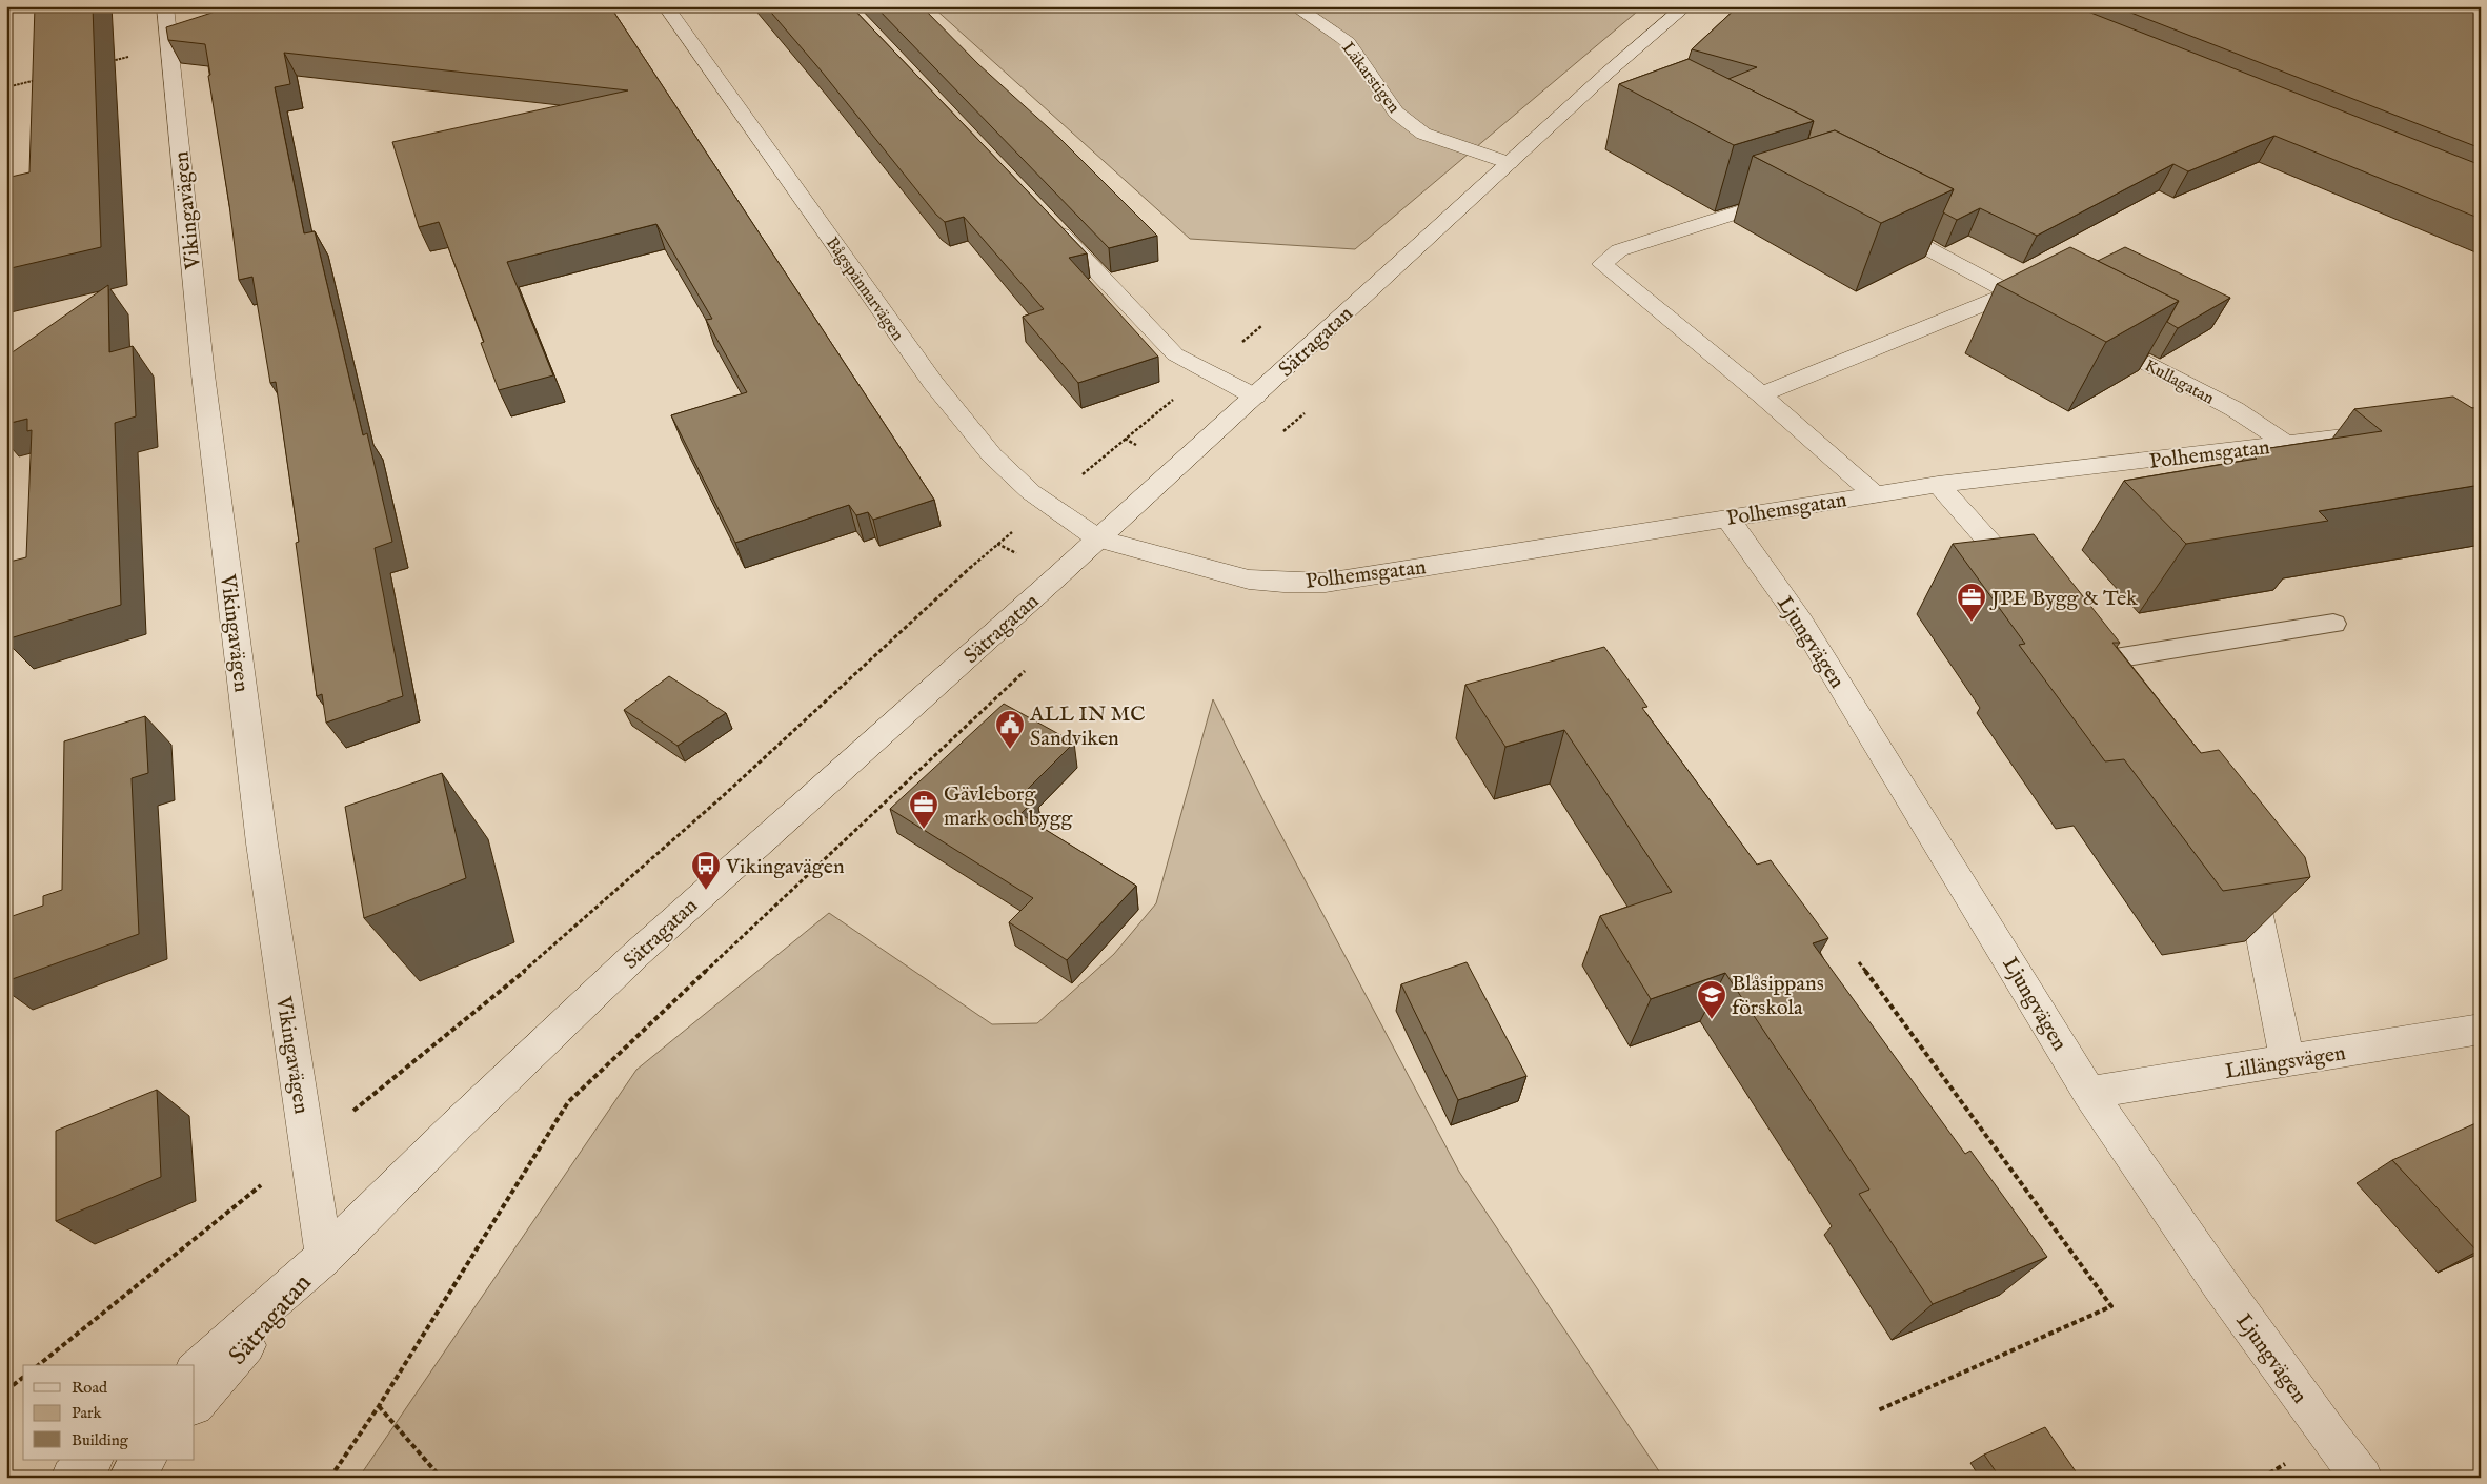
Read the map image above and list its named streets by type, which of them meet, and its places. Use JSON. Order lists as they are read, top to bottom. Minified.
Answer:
{"streets":{"street":["Läkarstigen","Vikingavägen","Bågspännarvägen","Sätragatan","Kullagatan","Polhemsgatan","Ljungvägen","Lillängsvägen"]},"crossings":[["Läkarstigen","Sätragatan"],["Vikingavägen","Sätragatan"],["Bågspännarvägen","Sätragatan"],["Bågspännarvägen","Polhemsgatan"],["Sätragatan","Polhemsgatan"],["Kullagatan","Polhemsgatan"],["Polhemsgatan","Ljungvägen"],["Ljungvägen","Lillängsvägen"]],"places":{"office":["JPE Bygg & Tek","Gävleborg mark och bygg"],"public building":["ALL IN MC Sandviken"],"bus stop":["Vikingavägen"],"school or university":["Blåsippans förskola"]},"legend":["Road","Park","Building"]}
